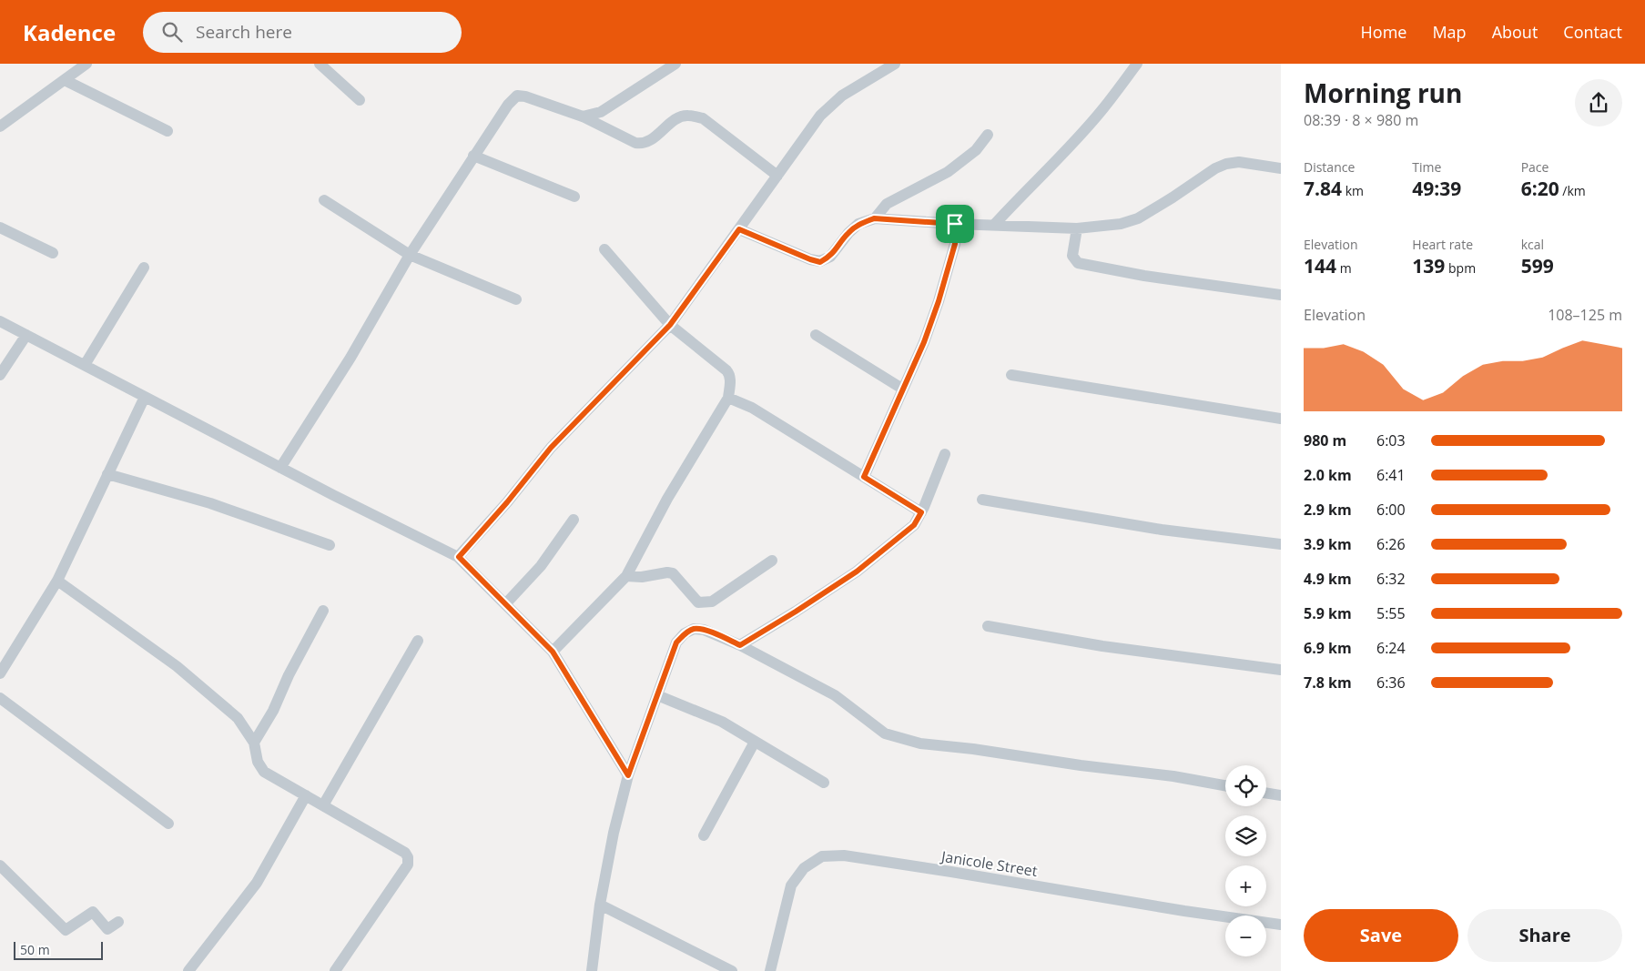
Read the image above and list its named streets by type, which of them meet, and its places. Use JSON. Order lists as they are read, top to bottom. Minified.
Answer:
{"streets":{"street":["Janicole Street"]},"scale_bar":"50 m","page":{"header":"Kadence","search":"Search here","nav":["Home","Map","About","Contact"],"heading":["Morning run","08:39 · 8 × 980 m"],"stats":[["Distance","7.84 km"],["Time","49:39"],["Pace","6:20 /km"],["Elevation","144 m"],["Heart rate","139 bpm"],["kcal","599"]],"chart":["Elevation","108–125 m"],"list":[{"name":"980 m","note":"6:03"},{"name":"2.0 km","note":"6:41"},{"name":"2.9 km","note":"6:00"},{"name":"3.9 km","note":"6:26"},{"name":"4.9 km","note":"6:32"},{"name":"5.9 km","note":"5:55"},{"name":"6.9 km","note":"6:24"},{"name":"7.8 km","note":"6:36"}],"map_buttons":["+","−"],"buttons":["Save","Share"],"scale":"50 m"}}
